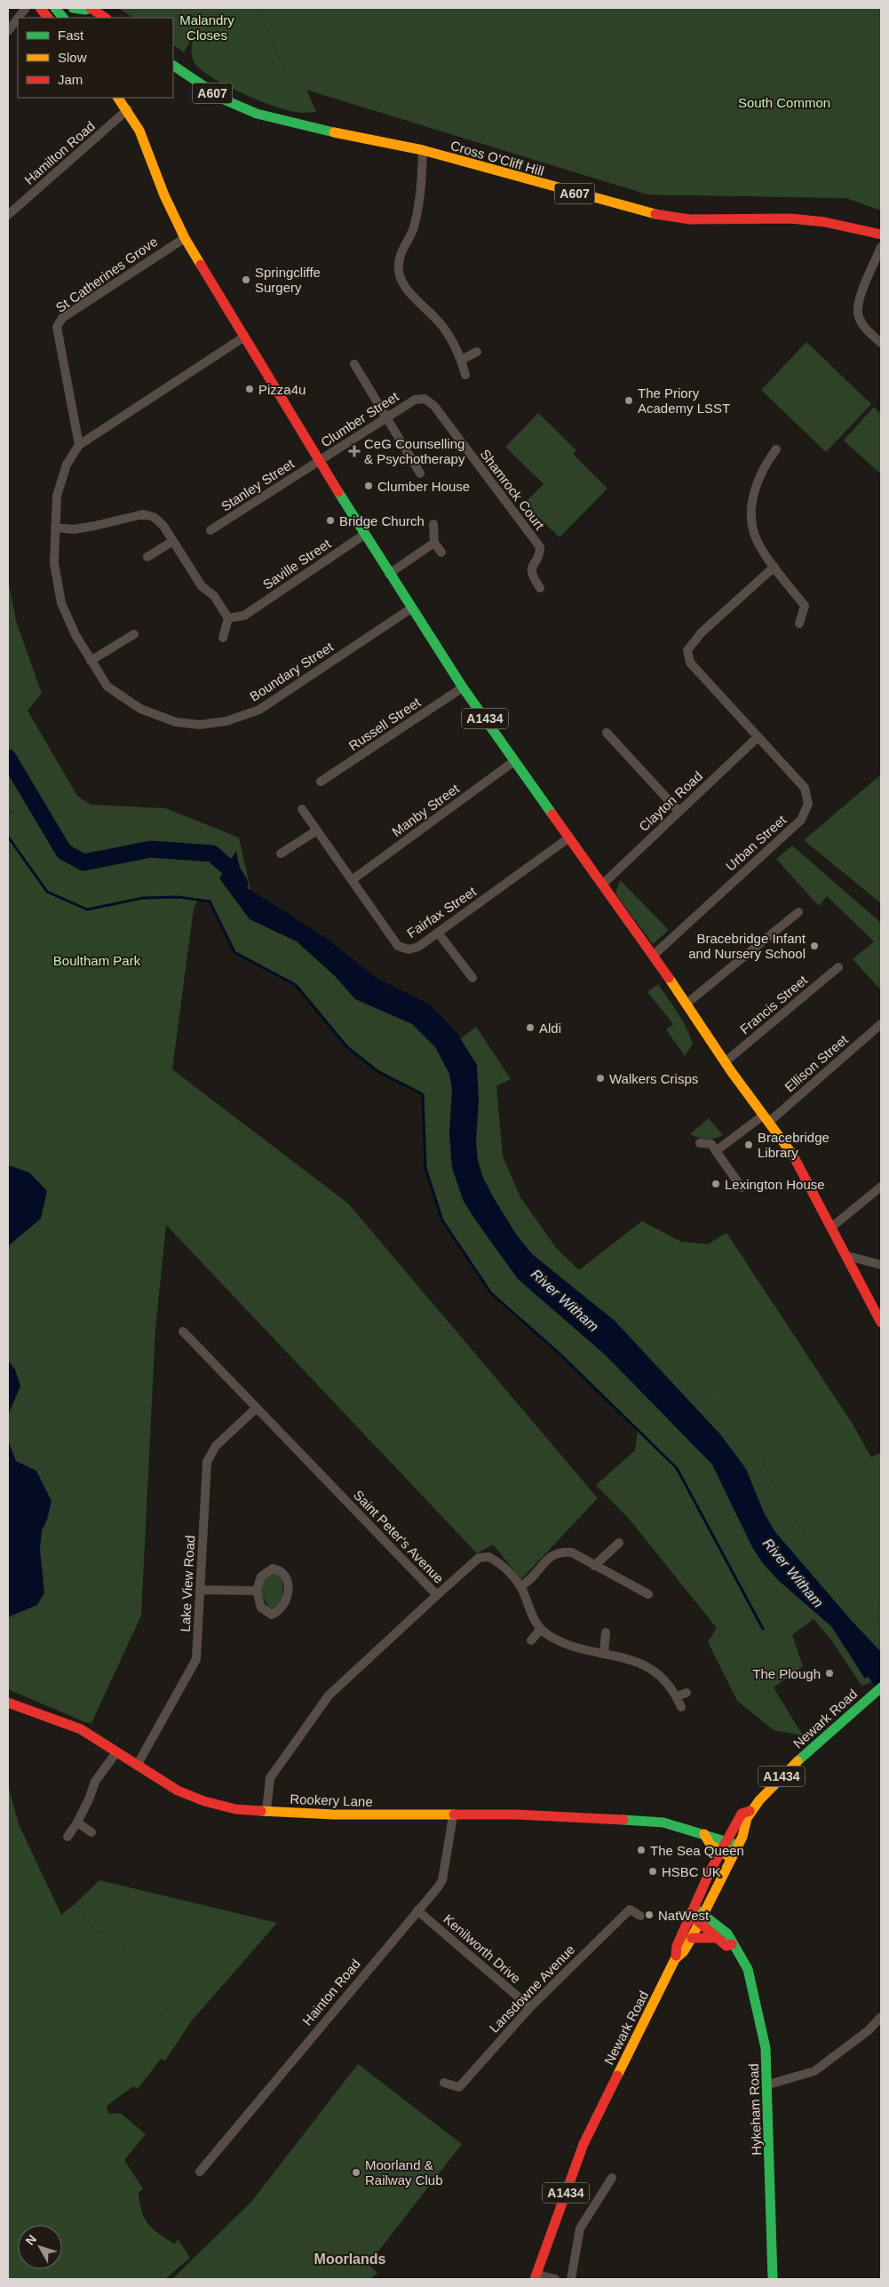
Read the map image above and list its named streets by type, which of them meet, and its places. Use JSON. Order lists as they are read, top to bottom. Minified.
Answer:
{"streets":{"main road":["A607","Cross O'Cliff Hill","A1434","Newark Road","Rookery Lane","Hykeham Road"],"street":["Hamilton Road","St Catherines Grove","Clumber Street","Stanley Street","Shamrock Court","Saville Street","Boundary Street","Russell Street","Clayton Road","Manby Street","Urban Street","Fairfax Street","Francis Street","Ellison Street","Saint Peter's Avenue","Lake View Road","Kenilworth Drive","Lansdowne Avenue","Hainton Road"]},"crossings":[["Hamilton Road","A1434"],["St Catherines Grove","A1434"],["Clumber Street","Stanley Street"],["Clumber Street","Shamrock Court"],["Clumber Street","A1434"],["Stanley Street","A1434"],["Saville Street","A1434"],["Boundary Street","A1434"],["A1434","Russell Street"],["A1434","Clayton Road"],["A1434","Manby Street"],["A1434","Urban Street"],["A1434","Fairfax Street"],["A1434","Francis Street"],["A1434","Ellison Street"],["Clayton Road","Urban Street"],["Manby Street","Fairfax Street"],["Saint Peter's Avenue","Lake View Road"],["Saint Peter's Avenue","Rookery Lane"],["Lake View Road","Rookery Lane"],["Newark Road","Rookery Lane"],["Newark Road","Hykeham Road"],["Rookery Lane","Hainton Road"],["Kenilworth Drive","Lansdowne Avenue"],["Kenilworth Drive","Hainton Road"]],"districts":["Moorlands"],"water":["River Witham"],"parks":["Malandry Closes","South Common","Boultham Park"],"places":{"other":["Springcliffe Surgery","Pizza4u","The Priory Academy LSST","Clumber House","Bridge Church","Bracebridge Infant and Nursery School","Aldi","Walkers Crisps","Bracebridge Library","Lexington House","The Plough","The Sea Queen","HSBC UK","NatWest","Moorland & Railway Club"],"health":["CeG Counselling & Psychotherapy"]},"legend":["Fast","Slow","Jam"],"north":"top left"}
